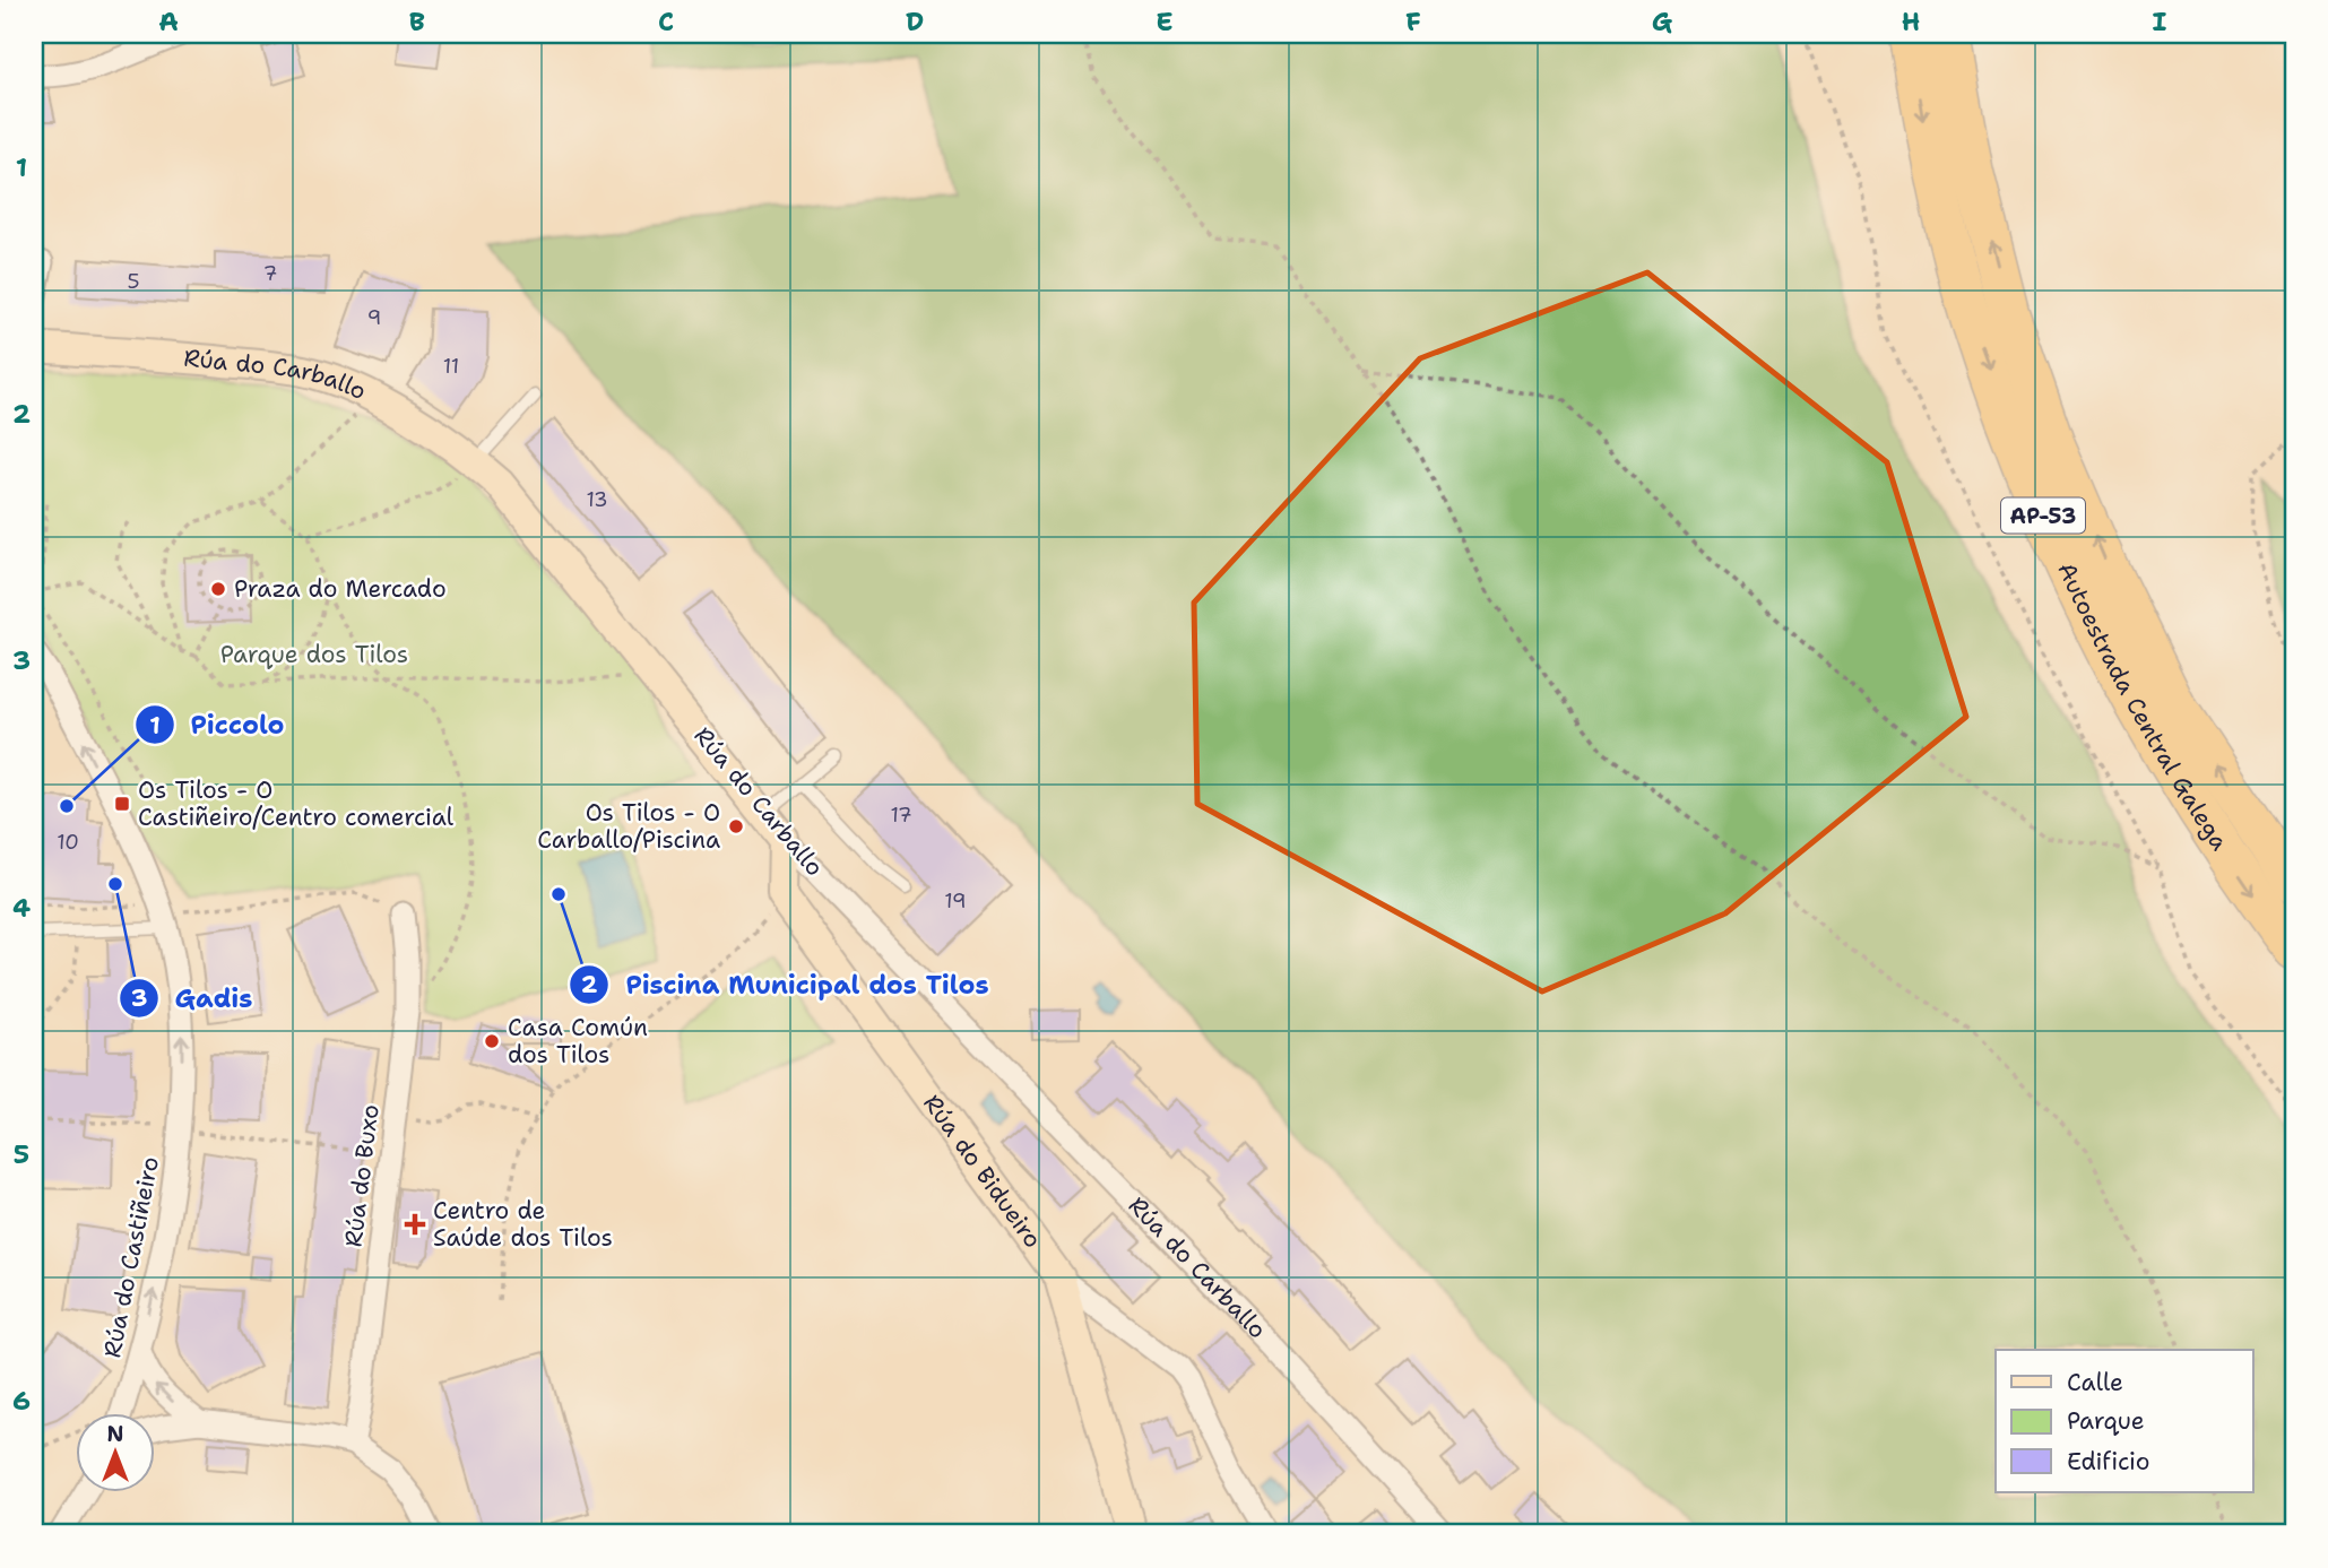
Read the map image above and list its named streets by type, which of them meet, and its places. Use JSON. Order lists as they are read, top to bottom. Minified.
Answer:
{"streets":{"highway":["AP-53","Autoestrada Central Galega"],"street":["Rúa do Carballo","Rúa do Bidueiro","Rúa do Buxo","Rúa do Castiñeiro"]},"crossings":[["Rúa do Carballo","Rúa do Bidueiro"]],"one_way":["Rúa do Castiñeiro"],"parks":["Parque dos Tilos"],"places":{"other":["Praza do Mercado","Piccolo","Os Tilos - O Carballo/Piscina","Gadis","Piscina Municipal dos Tilos","Casa Común dos Tilos"],"transit":["Os Tilos - O Castiñeiro/Centro comercial"],"health":["Centro de Saúde dos Tilos"]},"house_numbers":["7","5","9","11","13","17","10","19"],"legend":["Calle","Parque","Edificio"],"north":"top","grid":{"columns":["A","B","C","D","E","F","G","H","I"],"rows":["1","2","3","4","5","6"]}}
